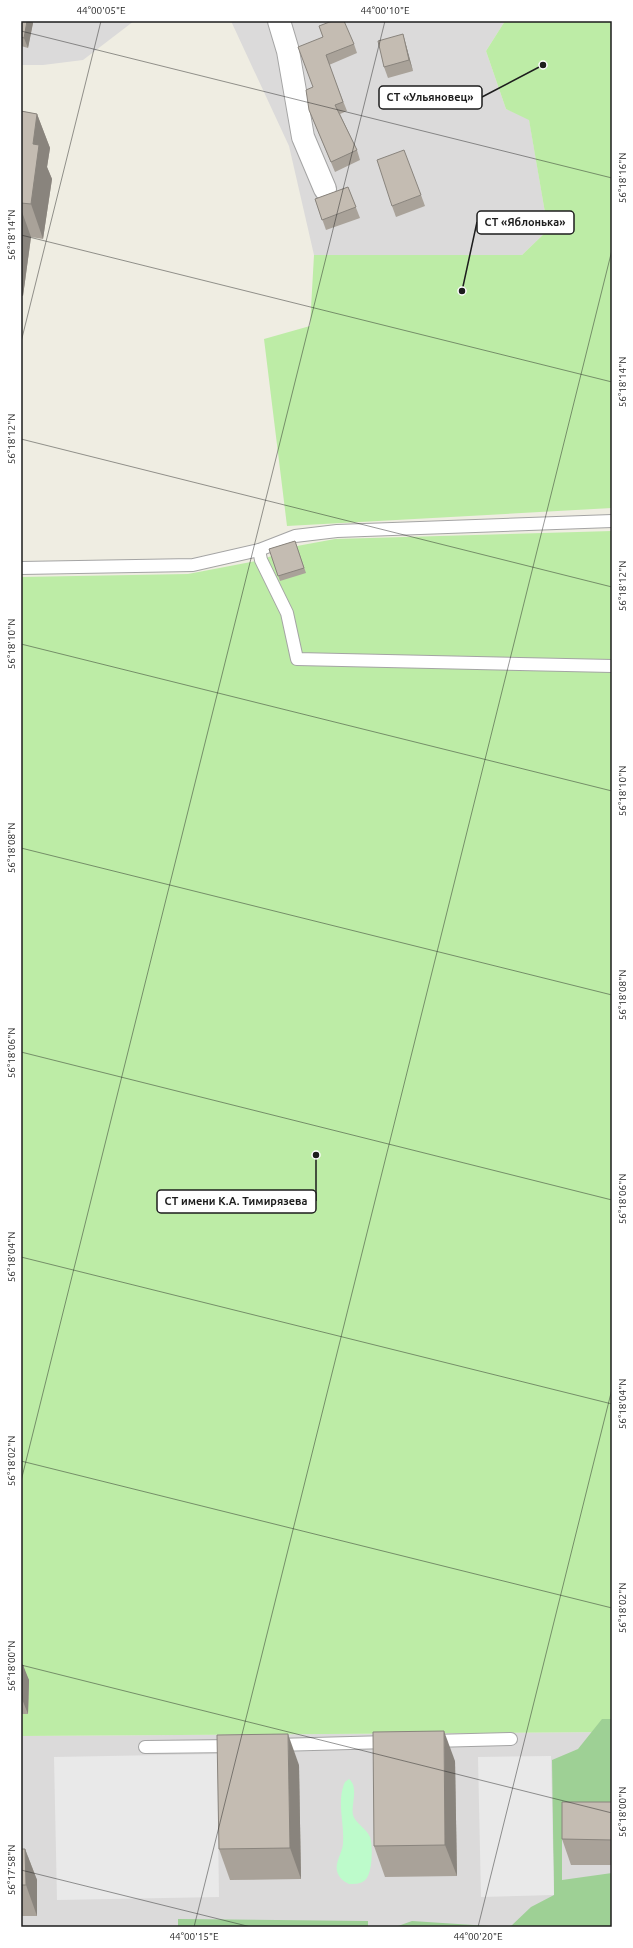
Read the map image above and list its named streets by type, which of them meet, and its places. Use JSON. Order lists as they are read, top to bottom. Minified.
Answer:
{"places":["СТ «Ульяновец»","СТ «Яблонька»","СТ имени К.А. Тимирязева"],"coordinates":["44°00'05\"E","44°00'10\"E","56°18'16\"N","56°18'14\"N","56°18'12\"N","56°18'10\"N","56°18'08\"N","56°18'06\"N","56°18'04\"N","56°18'02\"N","56°18'00\"N","56°17'58\"N","44°00'15\"E","44°00'20\"E"]}
